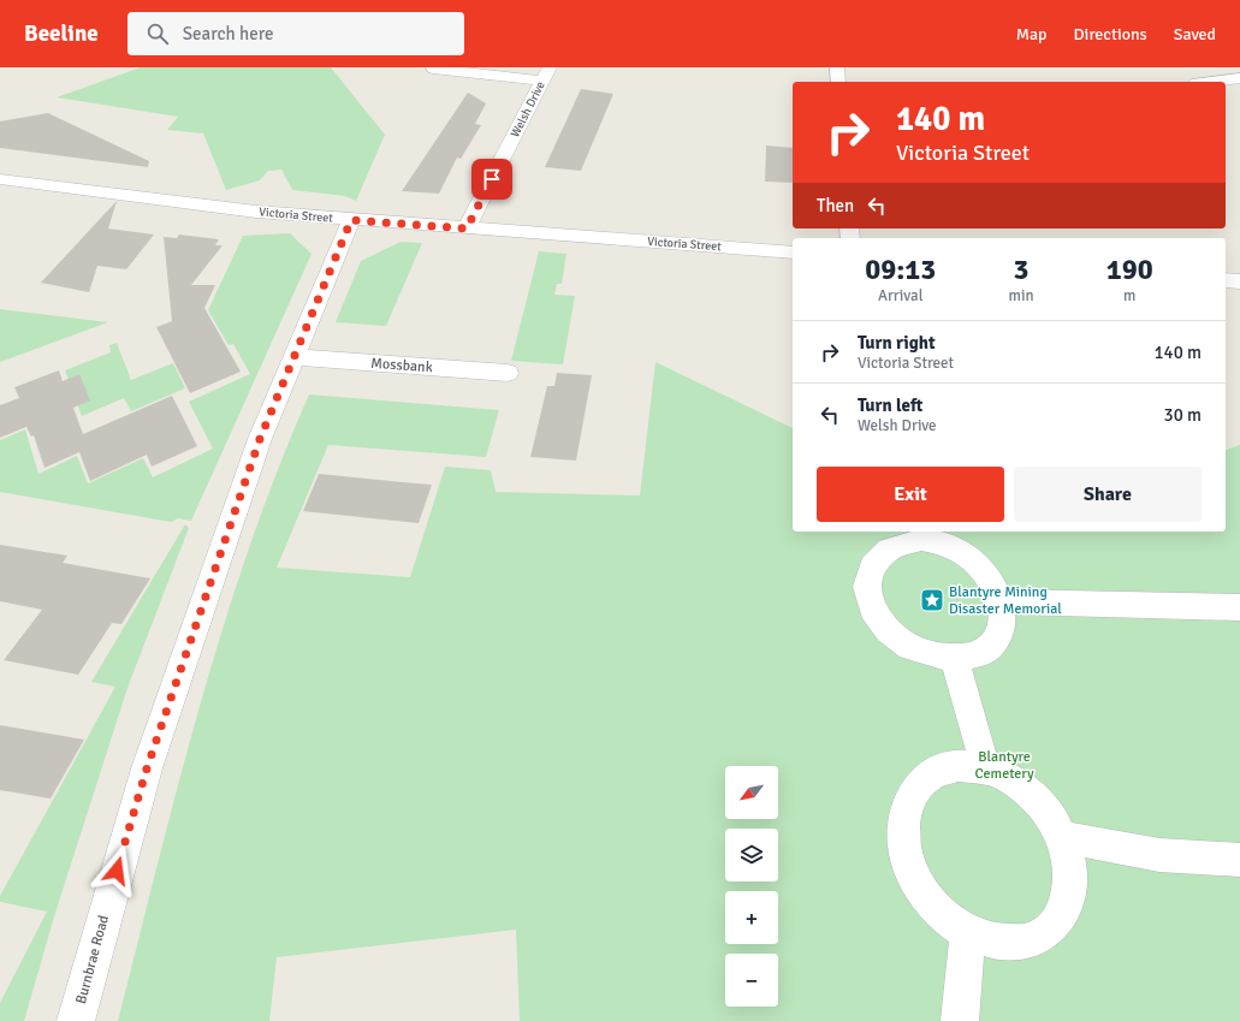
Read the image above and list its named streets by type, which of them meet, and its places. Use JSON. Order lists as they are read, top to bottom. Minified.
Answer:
{"streets":{"street":["Welsh Drive","Victoria Street","Mossbank","Burnbrae Road"]},"crossings":[["Welsh Drive","Victoria Street"],["Victoria Street","Burnbrae Road"],["Mossbank","Burnbrae Road"]],"parks":["Blantyre Cemetery"],"places":{"place":["Blantyre Mining Disaster Memorial"]},"north":"bottom left","page":{"header":"Beeline","search":"Search here","nav":["Map","Directions","Saved"],"turn":["140 m","Victoria Street"],"then":"Then","eta":["09:13","Arrival","3","min","190","m"],"list":[{"name":"Turn right","note":"Victoria Street","value":"140 m"},{"name":"Turn left","note":"Welsh Drive","value":"30 m"}],"buttons":["Exit","Share"],"map_buttons":["+","−"]}}
